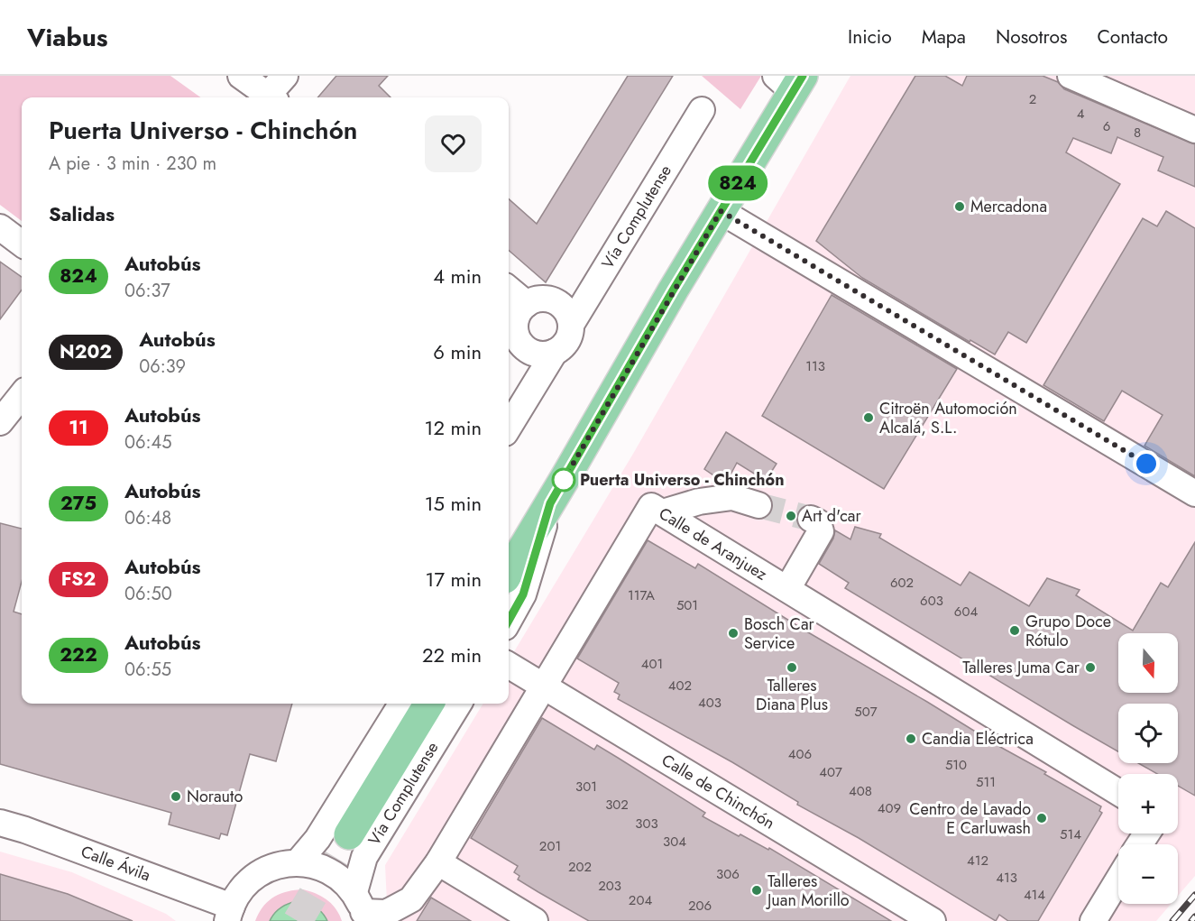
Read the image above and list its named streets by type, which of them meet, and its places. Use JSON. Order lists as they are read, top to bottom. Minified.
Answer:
{"streets":{"main road":["Vía Complutense"],"street":["Calle de Aranjuez","Calle de Chinchón","Calle Ávila"]},"crossings":[["Vía Complutense","Calle de Aranjuez"],["Calle de Aranjuez","Calle de Chinchón"]],"places":["Mercadona","Citroën Automoción Alcalá, S.L.","Puerta Universo - Chinchón","Art d'car","Grupo Doce Rótulo","Bosch Car Service","Talleres Diana Plus","Talleres Juma Car","Candia Eléctrica","Norauto","Centro de Lavado E Carluwash","Talleres Juan Morillo"],"lines":["bus line 824"],"house_numbers":["2","4","6","8","113","602","117A","603","501","604","401","402","403","507","406","510","407","511","301","408","302","409","303","514","304","201","412","202","306","413","203","414","204","206"],"north":"bottom","page":{"header":"Viabus","nav":["Inicio","Mapa","Nosotros","Contacto"],"on_map":"824","heading":[["Puerta Universo - Chinchón","A pie · 3 min · 230 m"],"Salidas"],"list":[{"mark":"824","name":"Autobús","note":"06:37","value":"4 min"},{"mark":"N202","name":"Autobús","note":"06:39","value":"6 min"},{"mark":"11","name":"Autobús","note":"06:45","value":"12 min"},{"mark":"275","name":"Autobús","note":"06:48","value":"15 min"},{"mark":"FS2","name":"Autobús","note":"06:50","value":"17 min"},{"mark":"222","name":"Autobús","note":"06:55","value":"22 min"}],"map_buttons":["+","−"]}}
